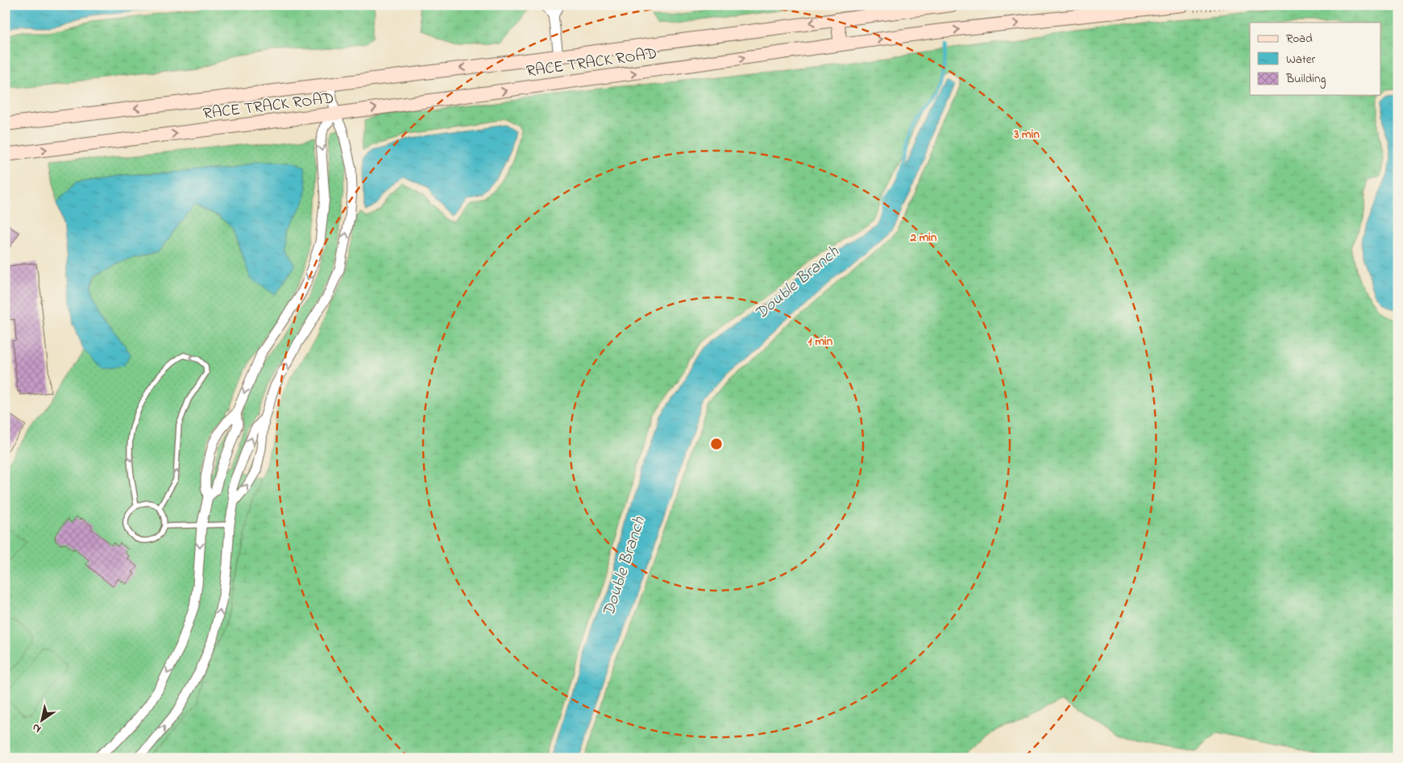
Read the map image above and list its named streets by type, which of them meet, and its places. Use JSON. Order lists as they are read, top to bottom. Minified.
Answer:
{"streets":{"main road":["RACE TRACK ROAD"]},"water":["Double Branch"],"legend":["Road","Water","Building"],"north":"bottom left","rings":["3 min","2 min","1 min"]}
